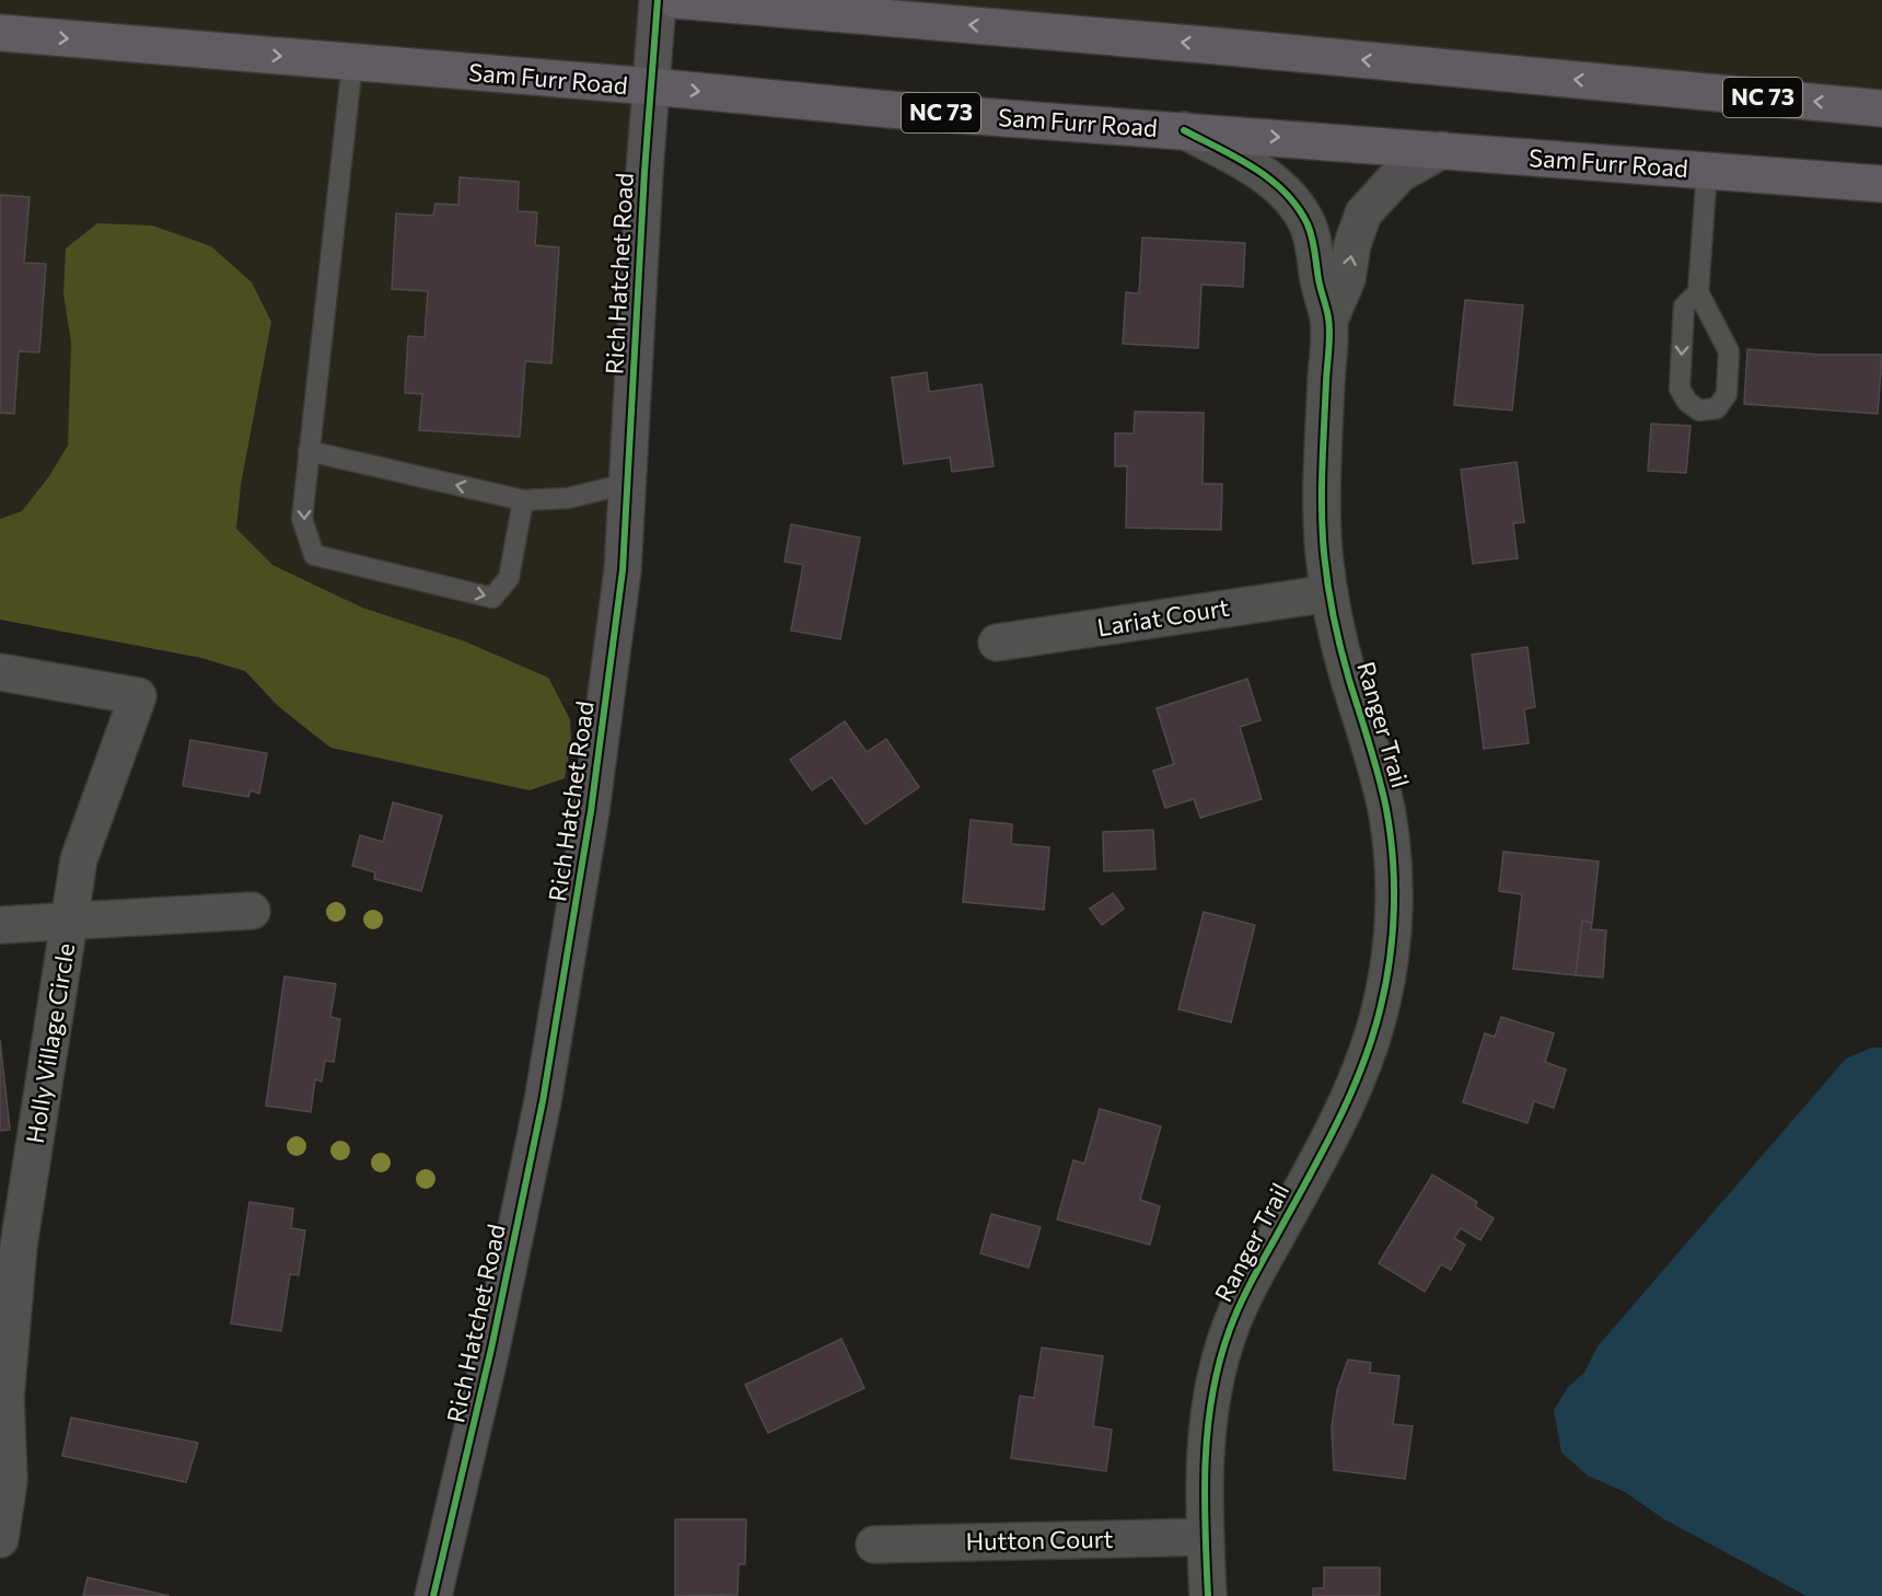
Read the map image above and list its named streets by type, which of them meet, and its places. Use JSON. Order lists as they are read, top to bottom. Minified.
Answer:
{"streets":{"main road":["Sam Furr Road","NC 73"],"street":["Rich Hatchet Road","Lariat Court","Ranger Trail","Holly Village Circle","Hutton Court"]},"crossings":[["Sam Furr Road","Rich Hatchet Road"],["Sam Furr Road","Ranger Trail"],["Lariat Court","Ranger Trail"],["Ranger Trail","Hutton Court"]]}
